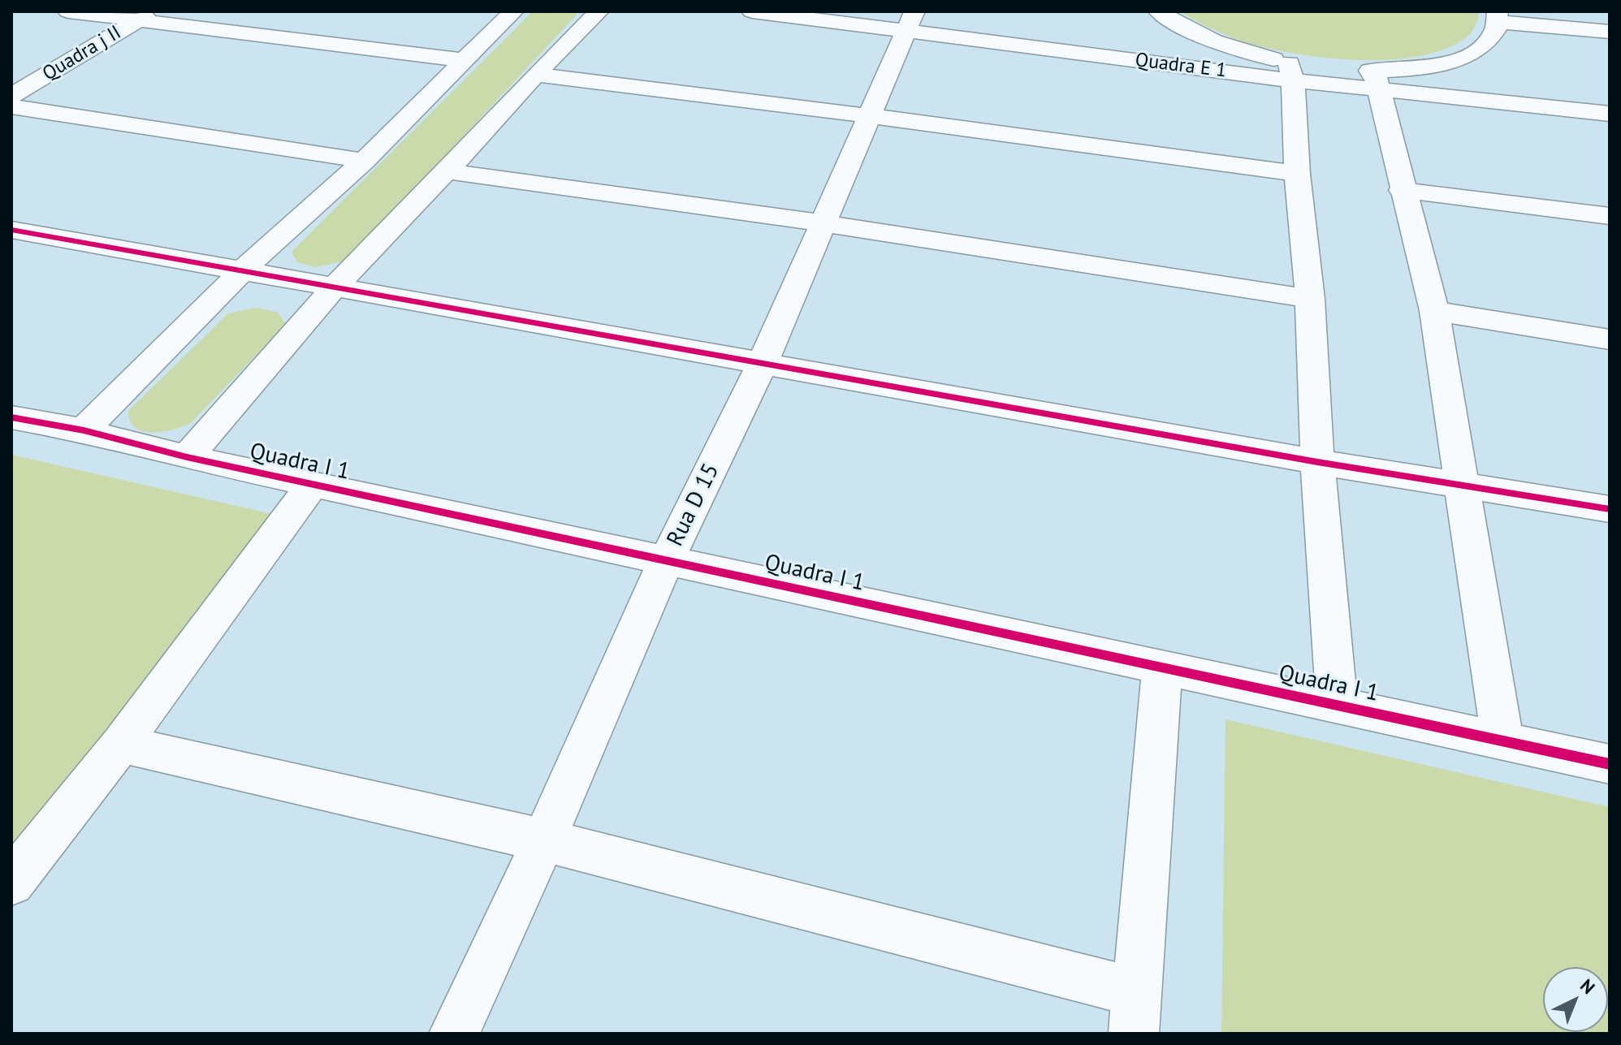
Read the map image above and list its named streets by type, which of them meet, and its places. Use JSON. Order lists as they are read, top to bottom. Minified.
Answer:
{"streets":{"street":["Quadra j II","Quadra E 1","Quadra I 1","Rua D 15"]},"crossings":[["Quadra E 1","Rua D 15"],["Quadra I 1","Rua D 15"]],"north":"top right"}
